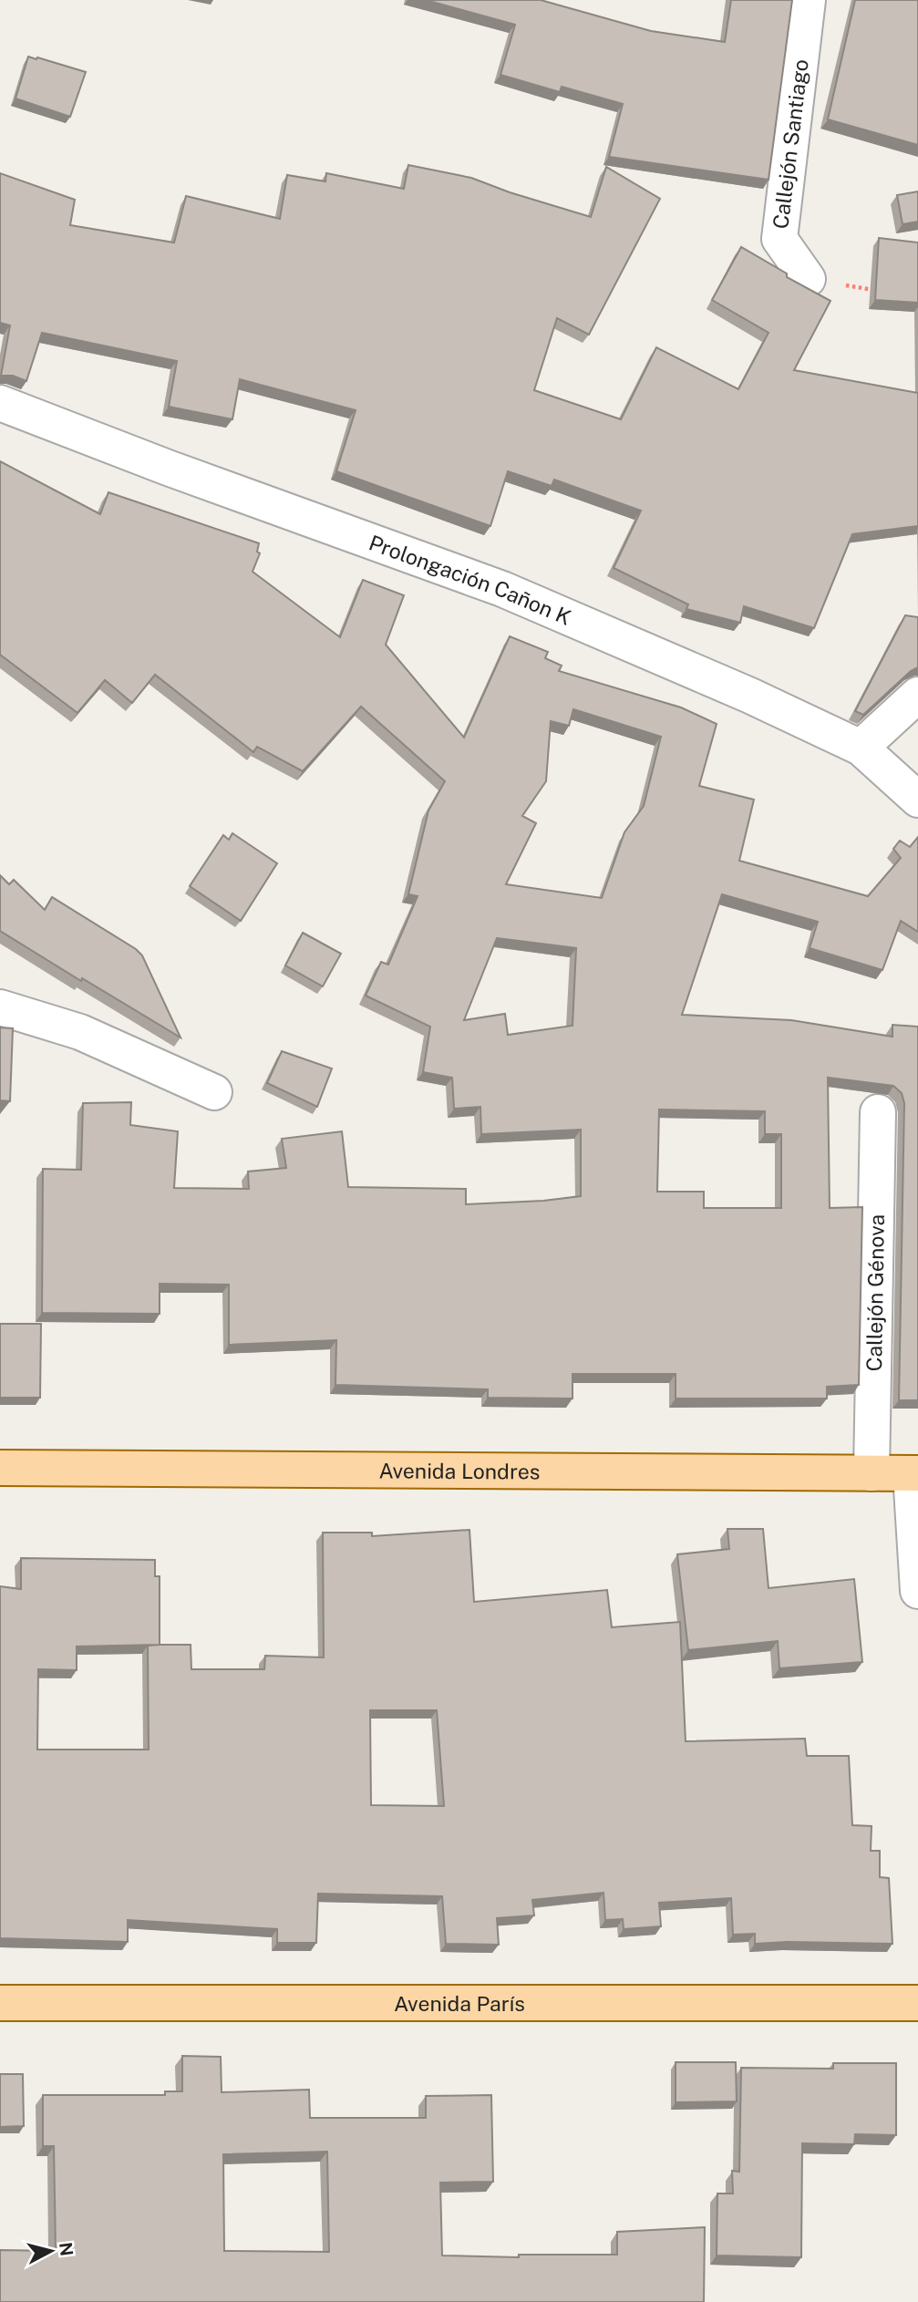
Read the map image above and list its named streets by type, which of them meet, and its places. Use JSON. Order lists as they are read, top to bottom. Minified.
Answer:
{"streets":{"main road":["Avenida Londres","Avenida París"],"street":["Callejón Santiago","Prolongación Cañon K","Callejón Génova"]},"crossings":[["Callejón Génova","Avenida Londres"]],"north":"right"}
